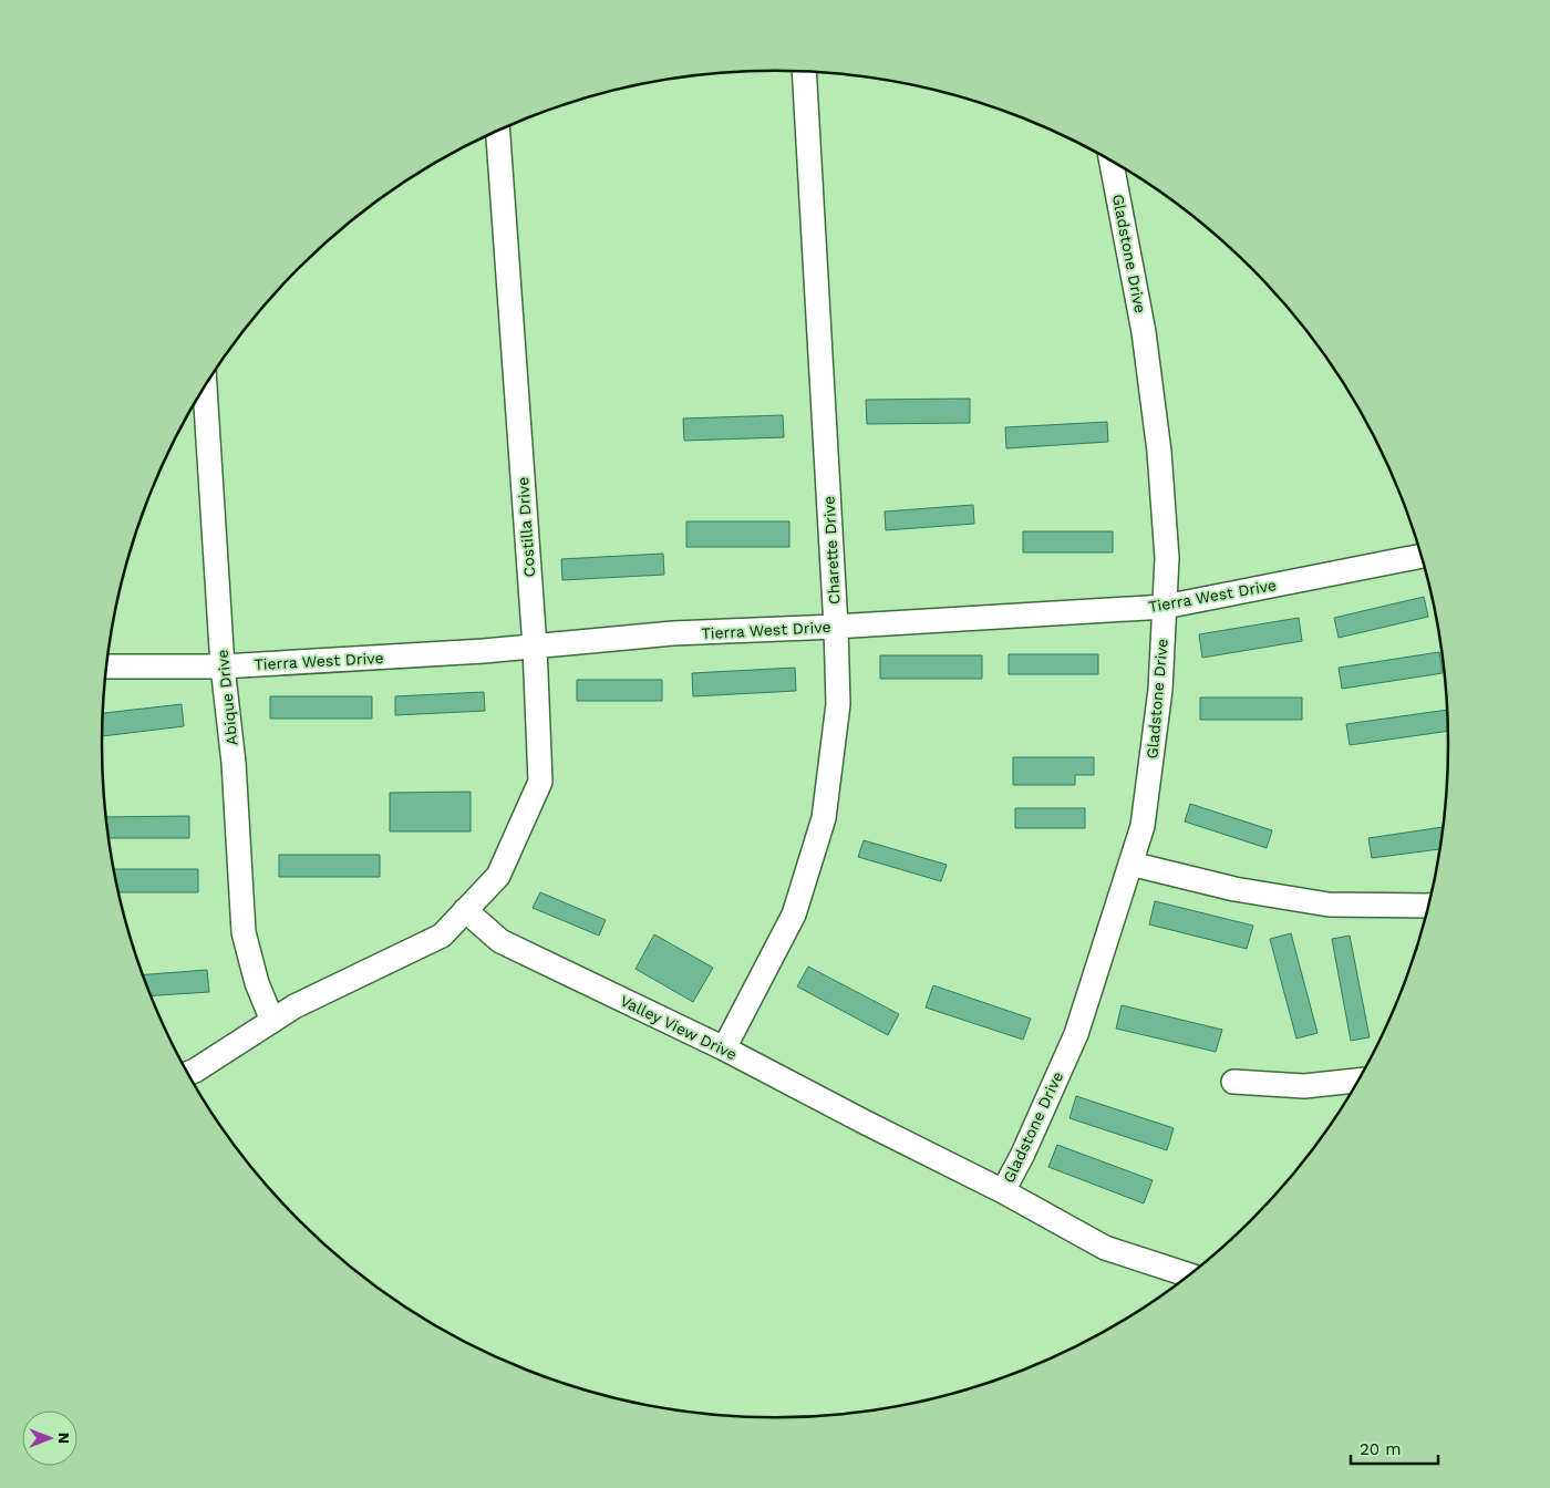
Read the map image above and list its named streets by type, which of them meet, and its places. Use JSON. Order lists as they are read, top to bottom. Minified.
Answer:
{"streets":{"street":["Gladstone Drive","Costilla Drive","Charette Drive","Tierra West Drive","Abique Drive","Valley View Drive"]},"crossings":[["Gladstone Drive","Tierra West Drive"],["Gladstone Drive","Valley View Drive"],["Costilla Drive","Tierra West Drive"],["Costilla Drive","Valley View Drive"],["Charette Drive","Tierra West Drive"],["Charette Drive","Valley View Drive"],["Tierra West Drive","Abique Drive"]],"scale_bar":"20 m","north":"right"}
